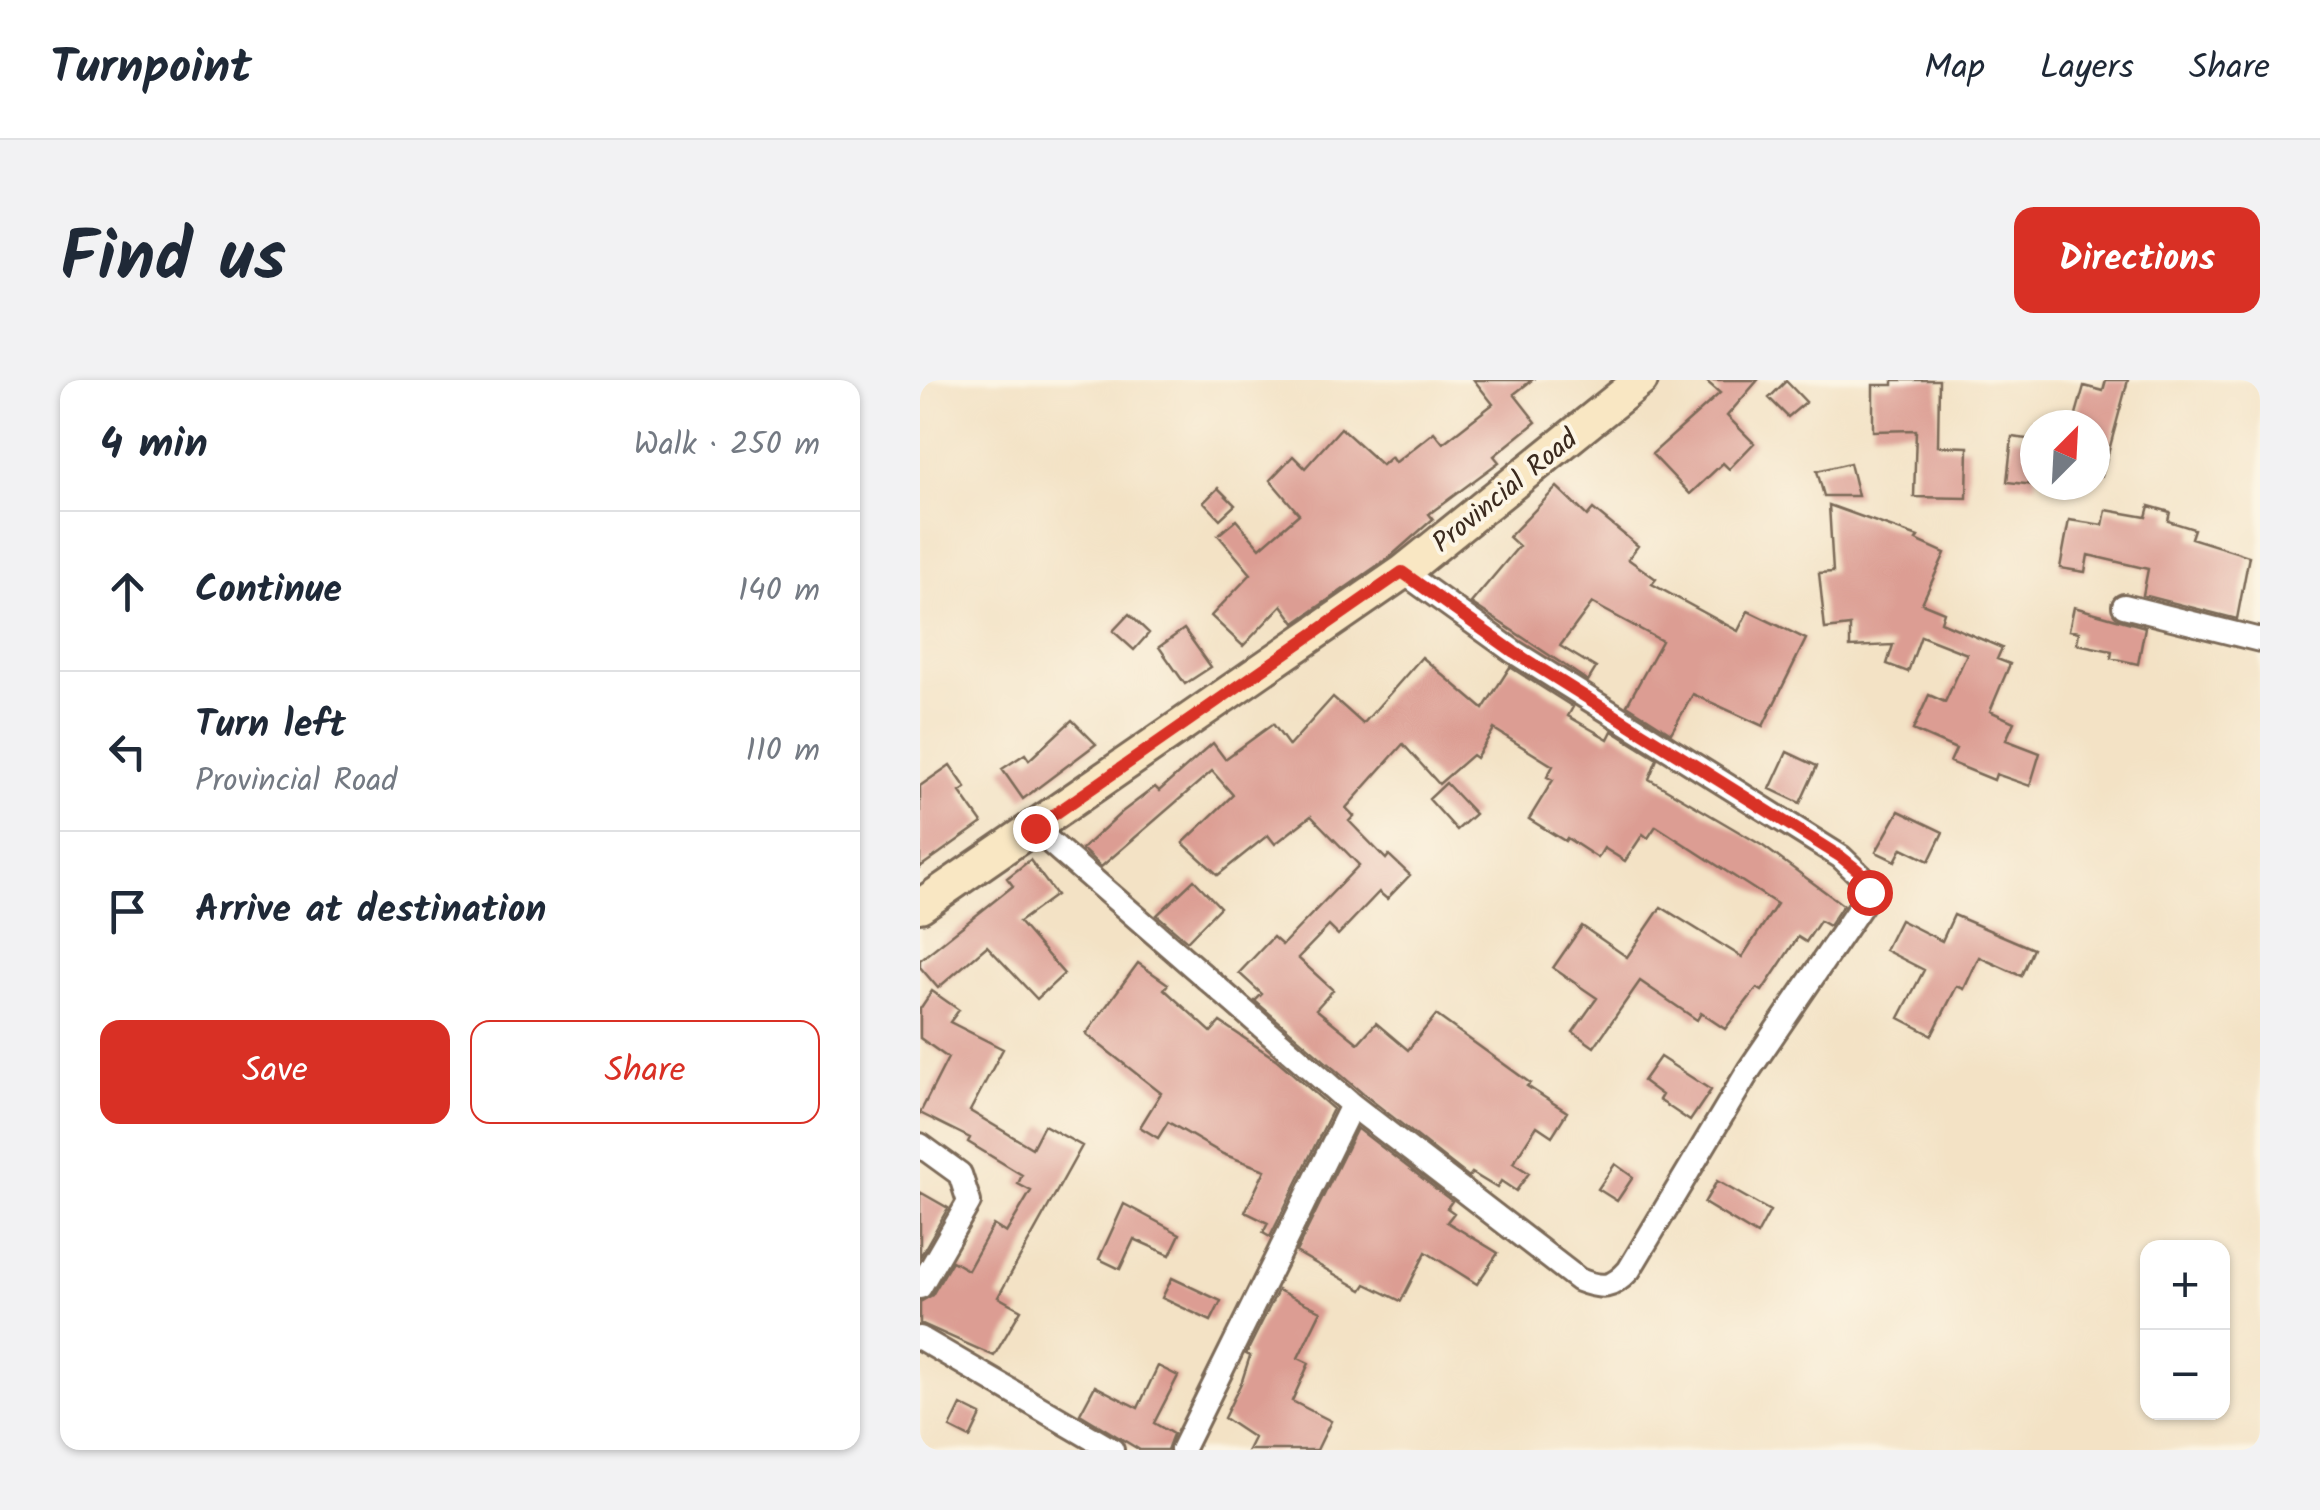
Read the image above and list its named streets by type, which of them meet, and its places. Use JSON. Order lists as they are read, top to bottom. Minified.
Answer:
{"streets":{"main road":["Provincial Road"]},"north":"top right","page":{"header":"Turnpoint","nav":["Map","Layers","Share"],"title":"Find us","buttons":["Directions",["Save","Share"]],"heading":["4 min","Walk · 250 m"],"list":[["Continue","140 m"],["Turn left","Provincial Road","110 m"],"Arrive at destination"],"map_buttons":["+","−"]}}
